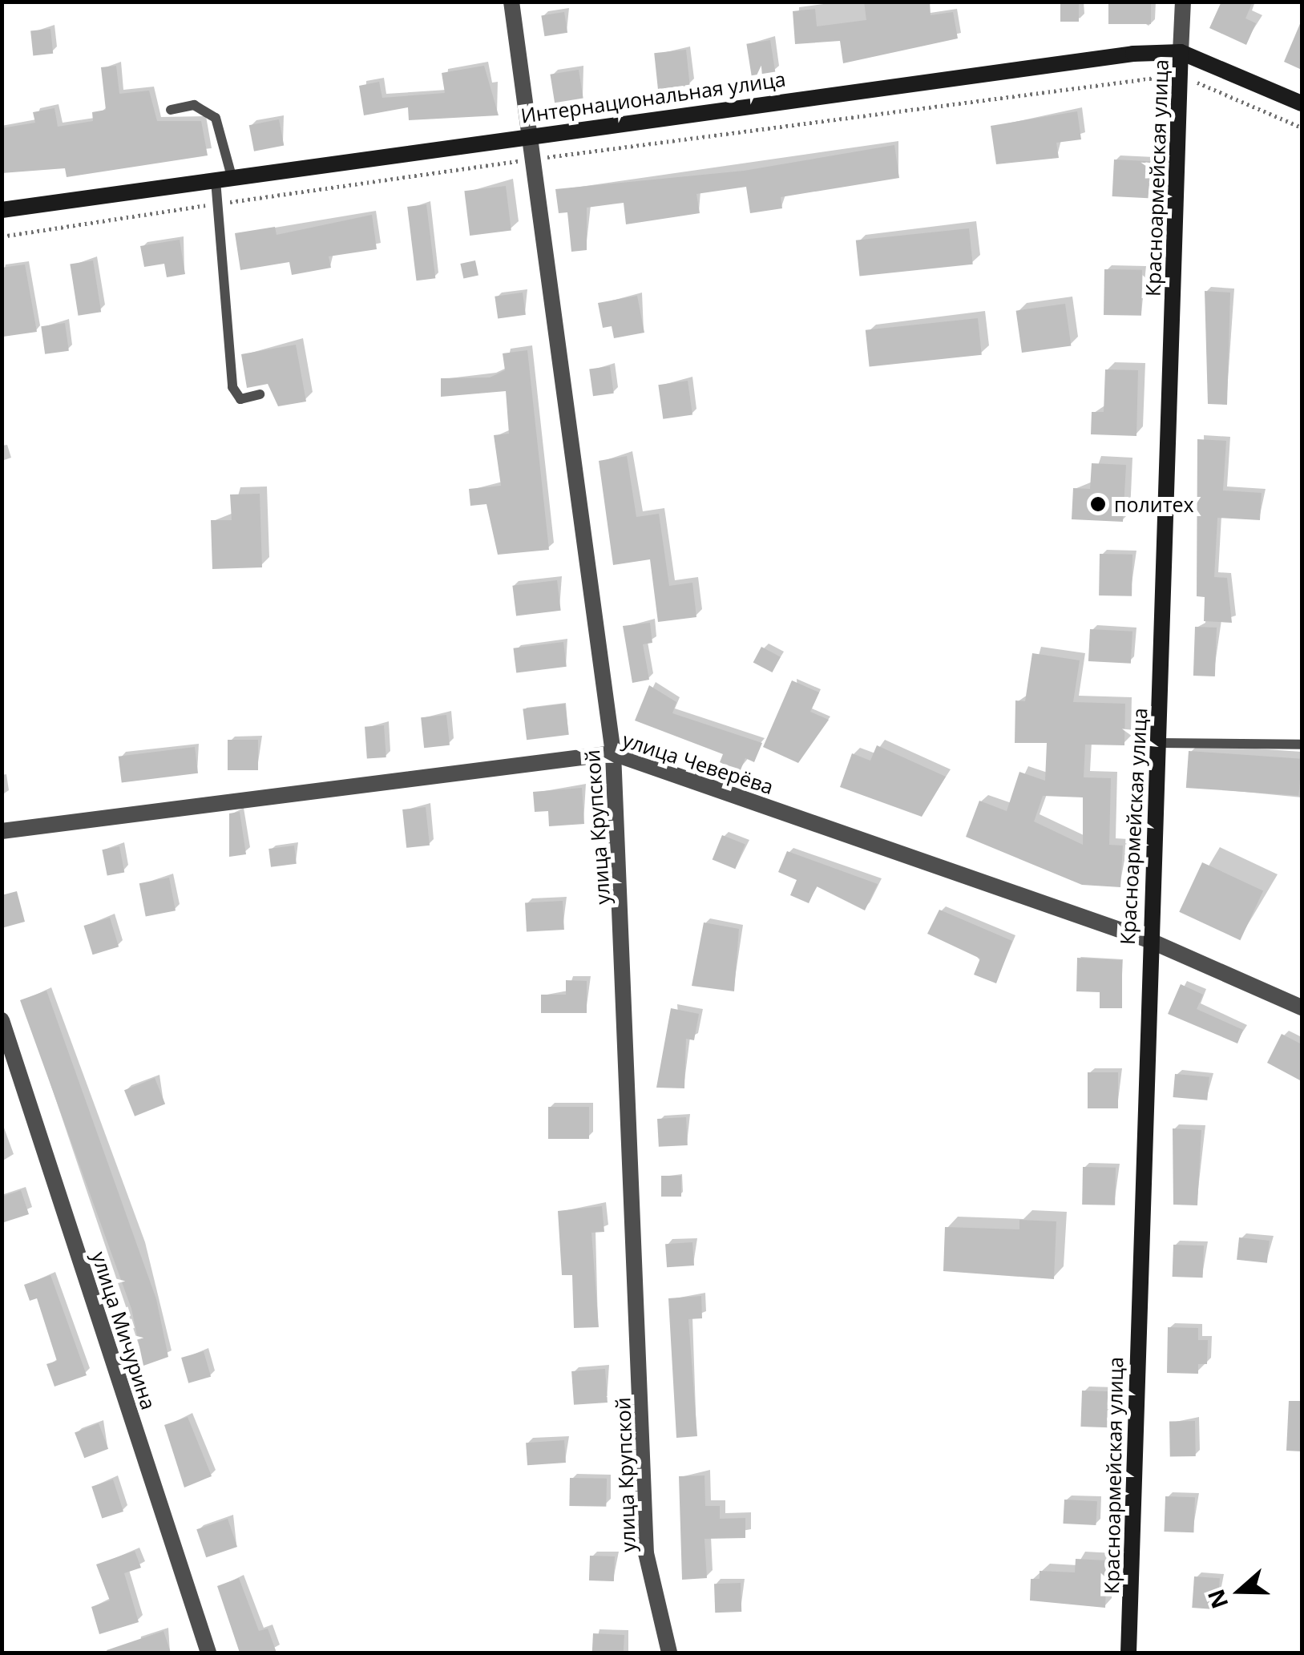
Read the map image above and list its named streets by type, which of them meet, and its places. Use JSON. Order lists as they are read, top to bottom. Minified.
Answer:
{"streets":{"main road":["Интернациональная улица","Красноармейская улица"],"street":["улица Чеверёва","улица Крупской","улица Мичурина"]},"crossings":[["Интернациональная улица","Красноармейская улица"],["Интернациональная улица","улица Крупской"],["Красноармейская улица","улица Чеверёва"],["улица Чеверёва","улица Крупской"]],"places":["политех"],"north":"left"}
